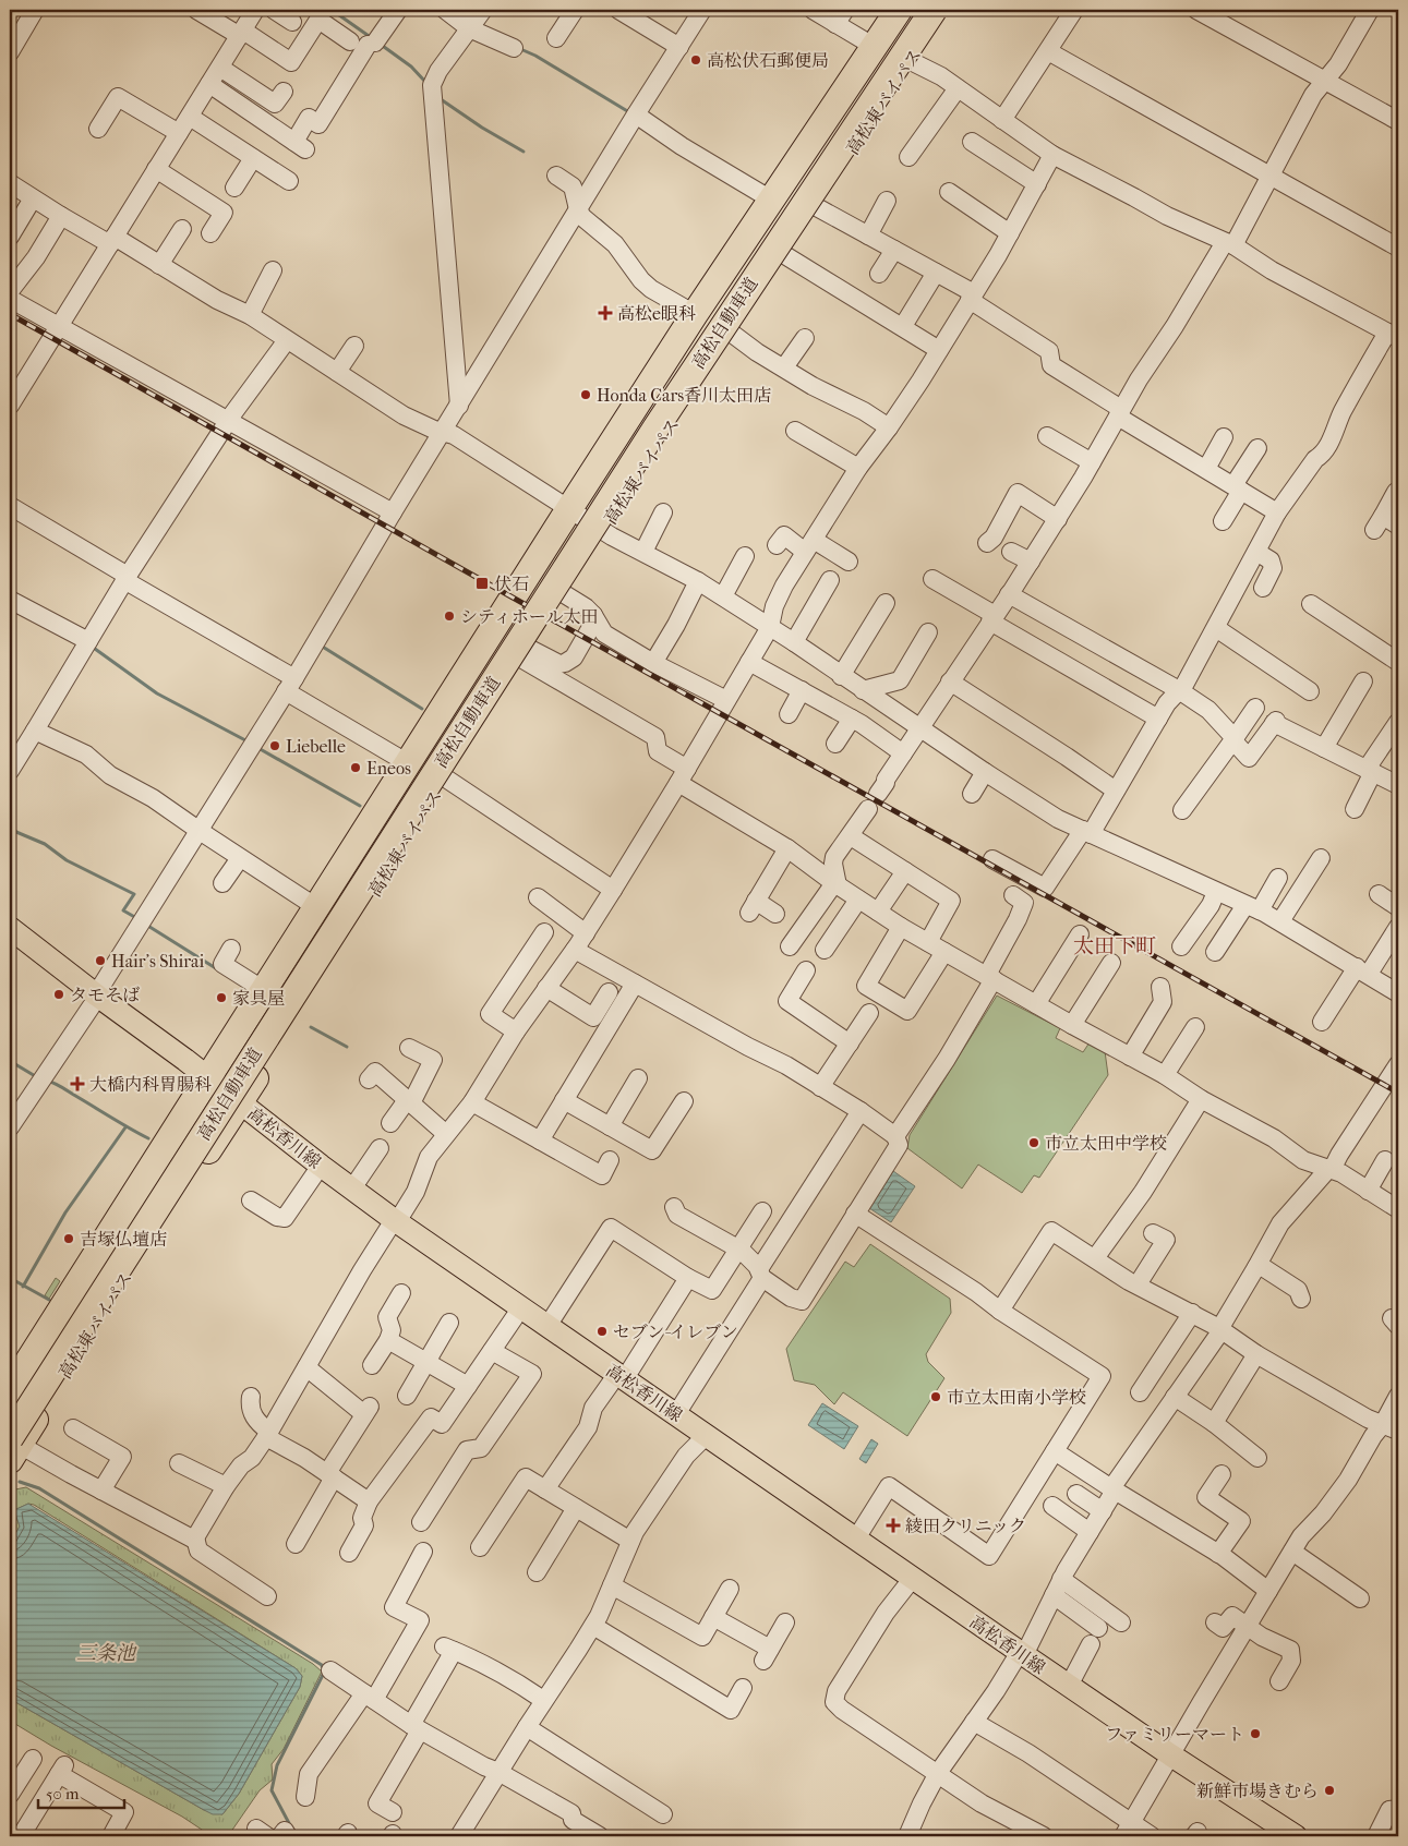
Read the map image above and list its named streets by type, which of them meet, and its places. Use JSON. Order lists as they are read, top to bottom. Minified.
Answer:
{"streets":{"highway":["高松東バイパス","高松自動車道"],"main road":["高松香川線"]},"crossings":[["高松東バイパス","高松自動車道"],["高松東バイパス","高松香川線"]],"districts":["太田下町"],"water":["三条池"],"places":{"other":["高松伏石郵便局","Honda Cars香川太田店","シティホール太田","Liebelle","Eneos","Hair’s Shirai","タモそば","家具屋","市立太田中学校","吉塚仏壇店","セブン-イレブン","市立太田南小学校","ファミリーマート","新鮮市場きむら"],"health":["高松e眼科","大橋内科胃腸科","綾田クリニック"],"transit":["伏石"]},"scale_bar":"50 m"}
